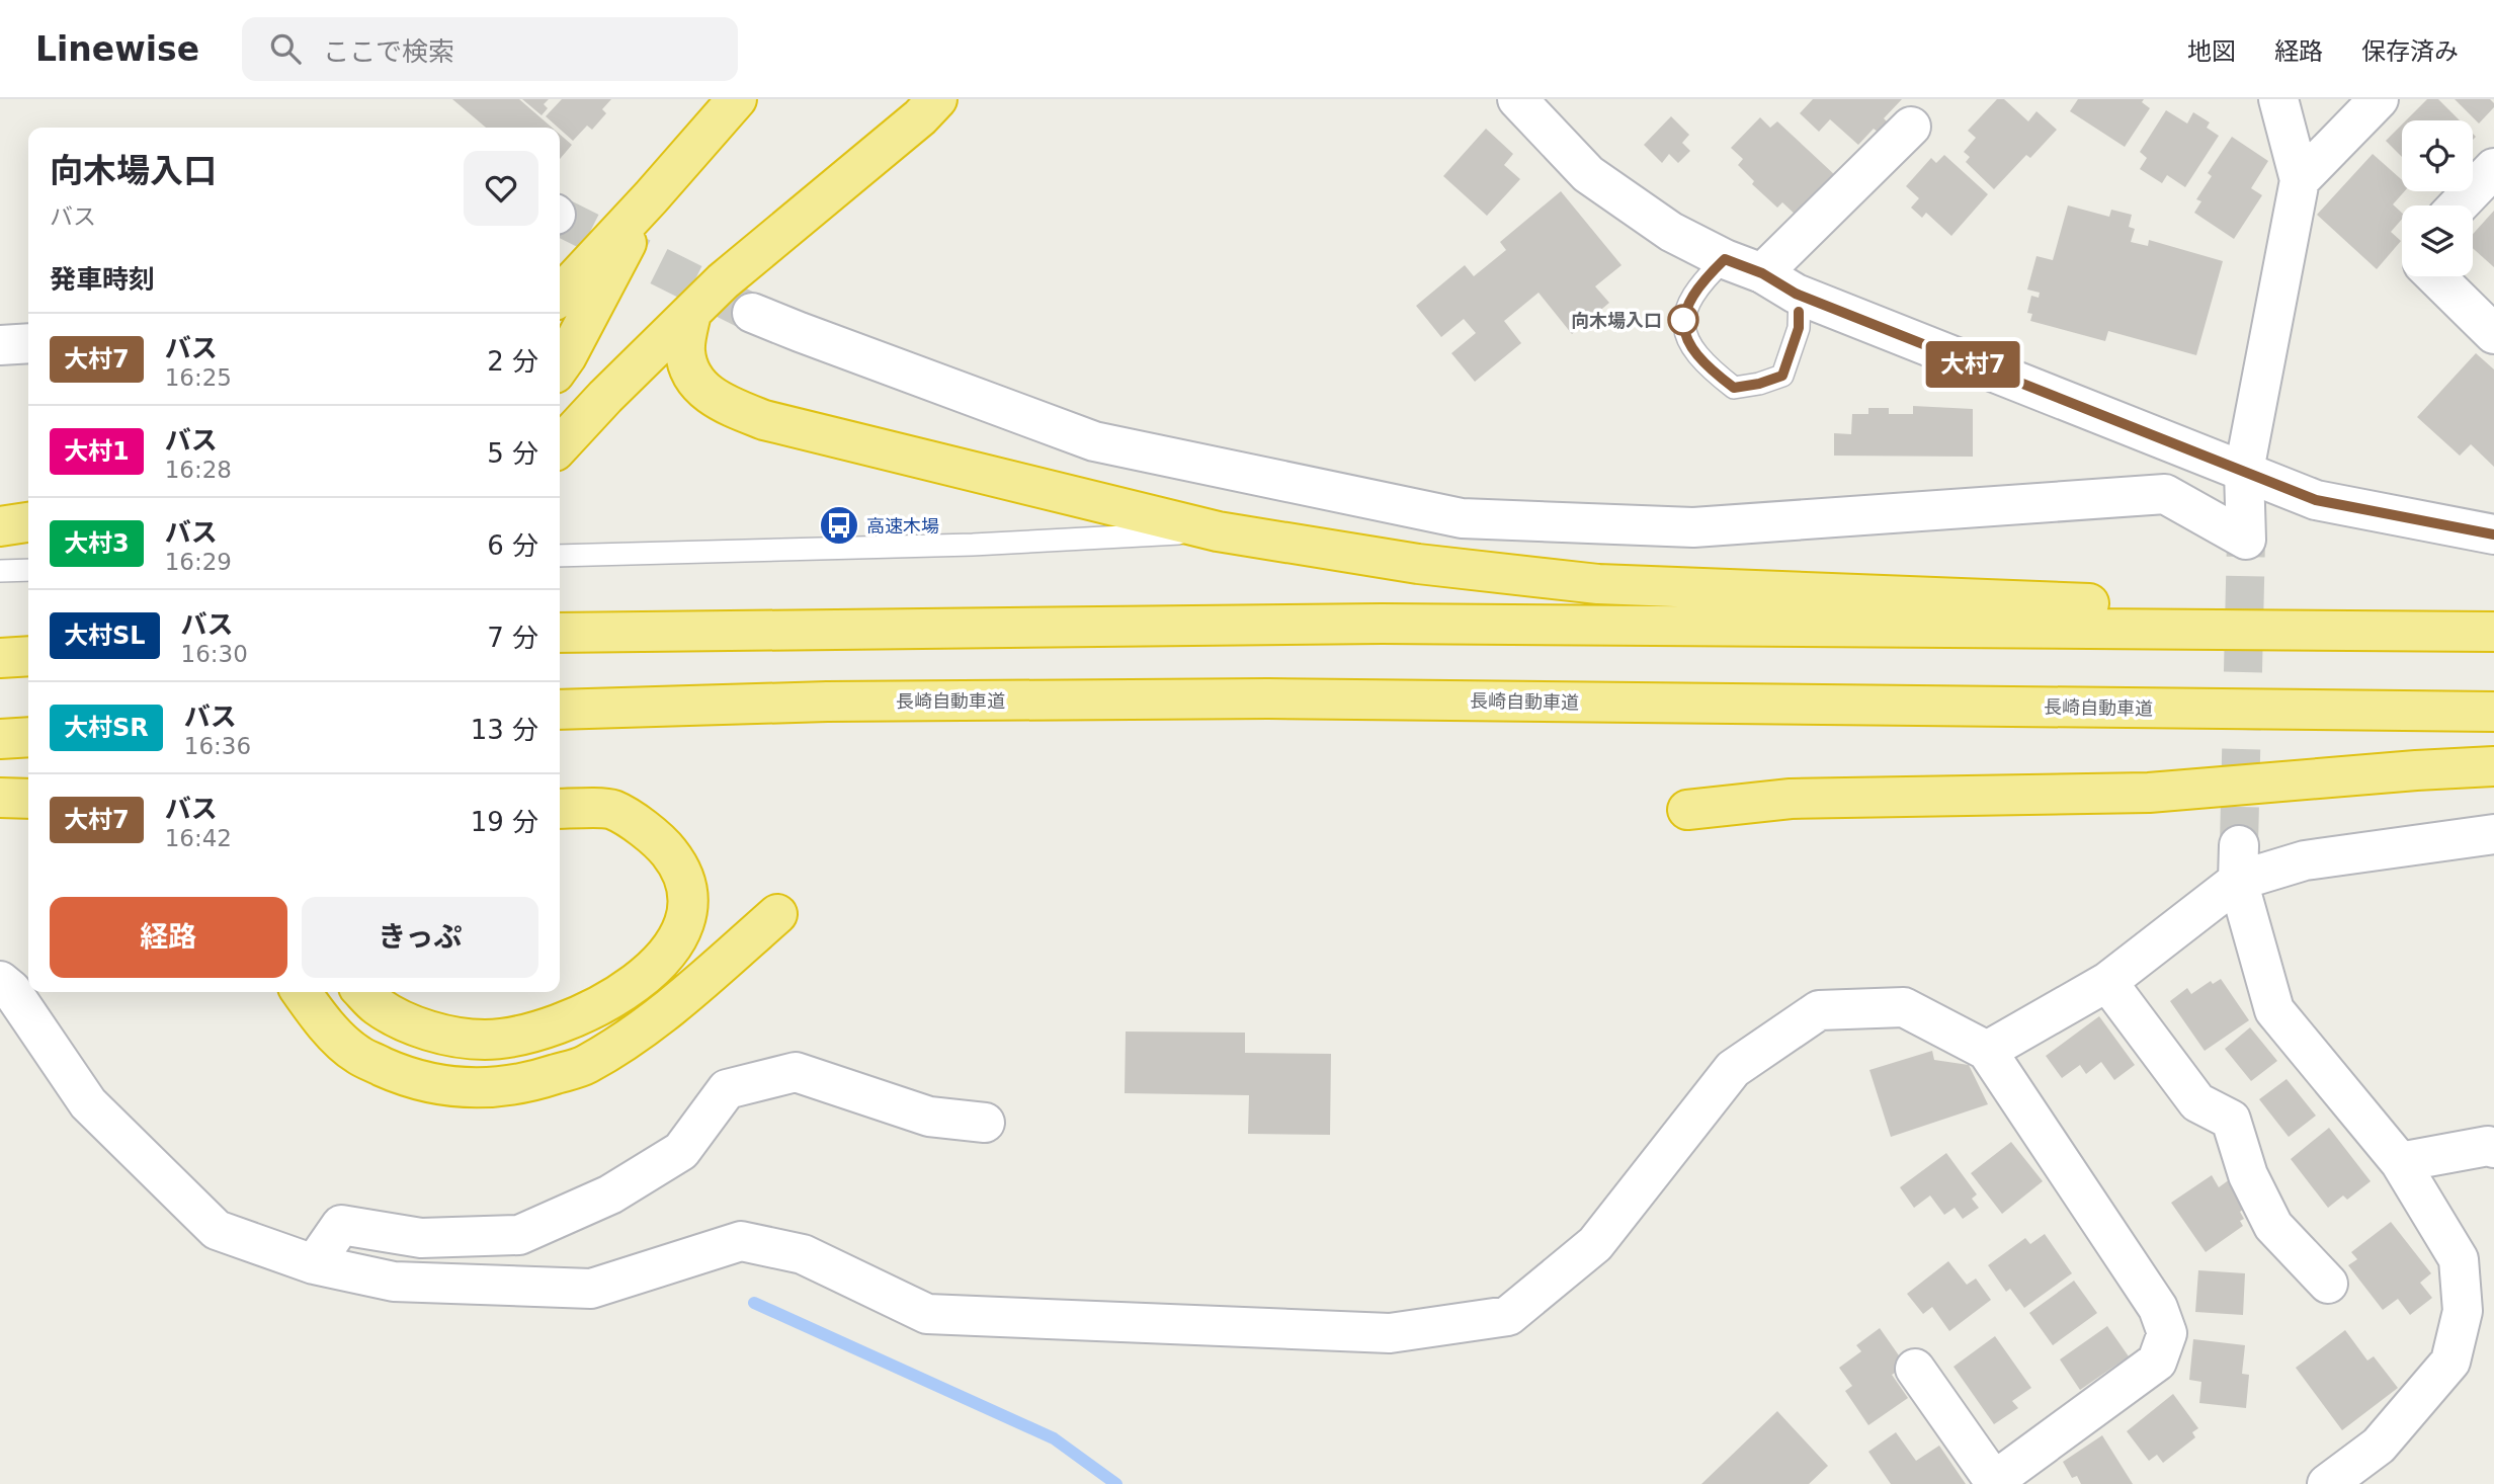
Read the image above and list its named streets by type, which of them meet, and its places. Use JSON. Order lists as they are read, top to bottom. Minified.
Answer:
{"streets":{"highway":["長崎自動車道"]},"places":{"other":["向木場入口"],"bus stop":["高速木場"]},"lines":["bus line 大村7"],"page":{"header":"Linewise","search":"ここで検索","nav":["地図","経路","保存済み"],"on_map":"大村7","heading":[["向木場入口","バス"],"発車時刻"],"list":[{"mark":"大村7","name":"バス","note":"16:25","value":"2 分"},{"mark":"大村1","name":"バス","note":"16:28","value":"5 分"},{"mark":"大村3","name":"バス","note":"16:29","value":"6 分"},{"mark":"大村SL","name":"バス","note":"16:30","value":"7 分"},{"mark":"大村SR","name":"バス","note":"16:36","value":"13 分"},{"mark":"大村7","name":"バス","note":"16:42","value":"19 分"}],"buttons":["経路","きっぷ"]}}
